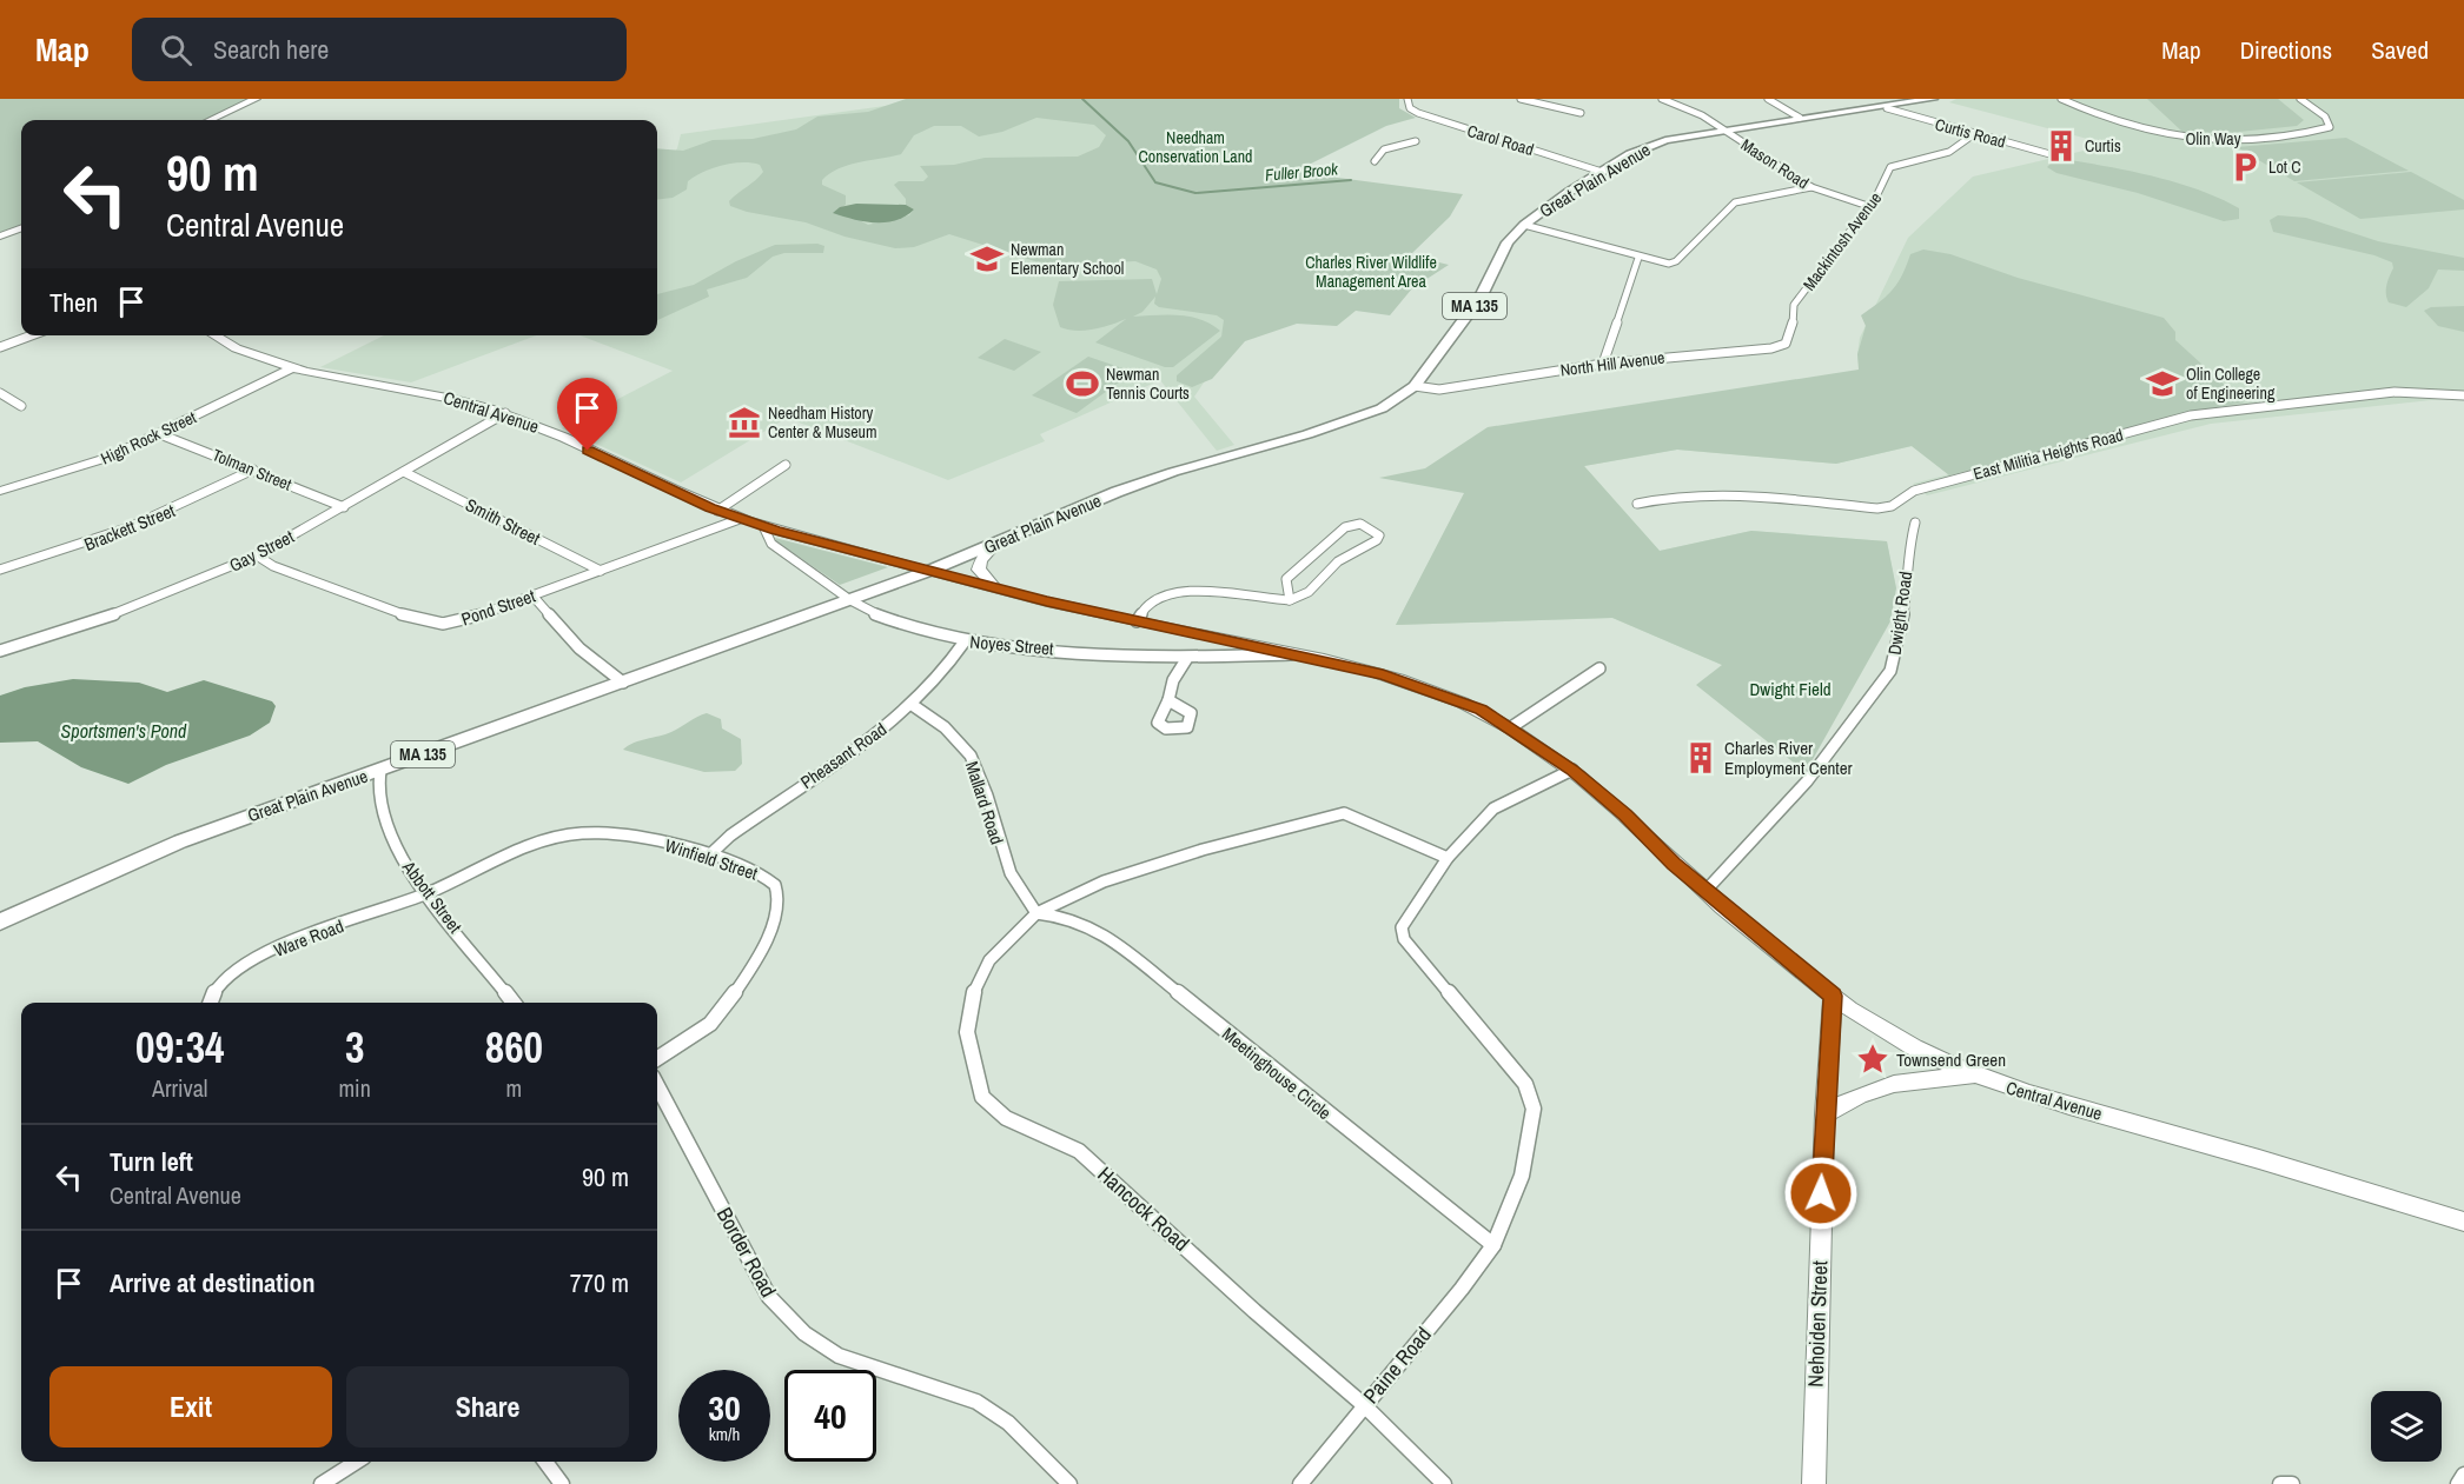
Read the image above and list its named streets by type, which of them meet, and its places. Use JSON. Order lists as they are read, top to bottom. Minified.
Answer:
{"streets":{"main road":["Great Plain Avenue","MA 135","Central Avenue","High Rock Street","Nehoiden Street"],"street":["Curtis Road","Olin Way","Carol Road","Mason Road","Mackintosh Avenue","North Hill Avenue","East Militia Heights Road","Tolman Street","Smith Street","Brackett Street","Gay Street","Pond Street","Dwight Road","Noyes Street","Pheasant Road","Mallard Road","Winfield Street","Abbott Street","Ware Road","Meetinghouse Circle","Hancock Road","Border Road","Paine Road"]},"crossings":[["Curtis Road","Great Plain Avenue"],["Curtis Road","Mackintosh Avenue"],["Carol Road","Great Plain Avenue"],["Mason Road","Great Plain Avenue"],["Mason Road","Mackintosh Avenue"],["Great Plain Avenue","North Hill Avenue"],["Great Plain Avenue","Central Avenue"],["Great Plain Avenue","Noyes Street"],["Great Plain Avenue","Abbott Street"],["Mackintosh Avenue","North Hill Avenue"],["Central Avenue","High Rock Street"],["Central Avenue","Gay Street"],["Central Avenue","Pond Street"],["Central Avenue","Dwight Road"],["Central Avenue","Noyes Street"],["Central Avenue","Nehoiden Street"],["High Rock Street","Tolman Street"],["Tolman Street","Brackett Street"],["Tolman Street","Gay Street"],["Smith Street","Gay Street"],["Smith Street","Pond Street"],["Gay Street","Pond Street"],["Noyes Street","Pheasant Road"],["Pheasant Road","Mallard Road"],["Pheasant Road","Winfield Street"],["Mallard Road","Meetinghouse Circle"],["Mallard Road","Hancock Road"],["Winfield Street","Abbott Street"],["Winfield Street","Ware Road"],["Abbott Street","Ware Road"],["Meetinghouse Circle","Hancock Road"],["Meetinghouse Circle","Paine Road"],["Hancock Road","Paine Road"]],"water":["Fuller Brook","Sportsmen's Pond"],"parks":["Needham Conservation Land","Charles River Wildlife Management Area","Dwight Field"],"places":{"building":["Curtis","Charles River Employment Center"],"parking":["Lot C"],"school or university":["Newman Elementary School","Olin College of Engineering"],"sports":["Newman Tennis Courts"],"museum":["Needham History Center & Museum"],"place":["Townsend Green"]},"page":{"header":"Map","search":"Search here","nav":["Map","Directions","Saved"],"turn":["90 m","Central Avenue"],"then":"Then","eta":["09:34","Arrival","3","min","860","m"],"list":[{"name":"Turn left","note":"Central Avenue","value":"90 m"},{"name":"Arrive at destination","value":"770 m"}],"buttons":["Exit","Share"],"speed":"30 km/h","limit":"40"}}
